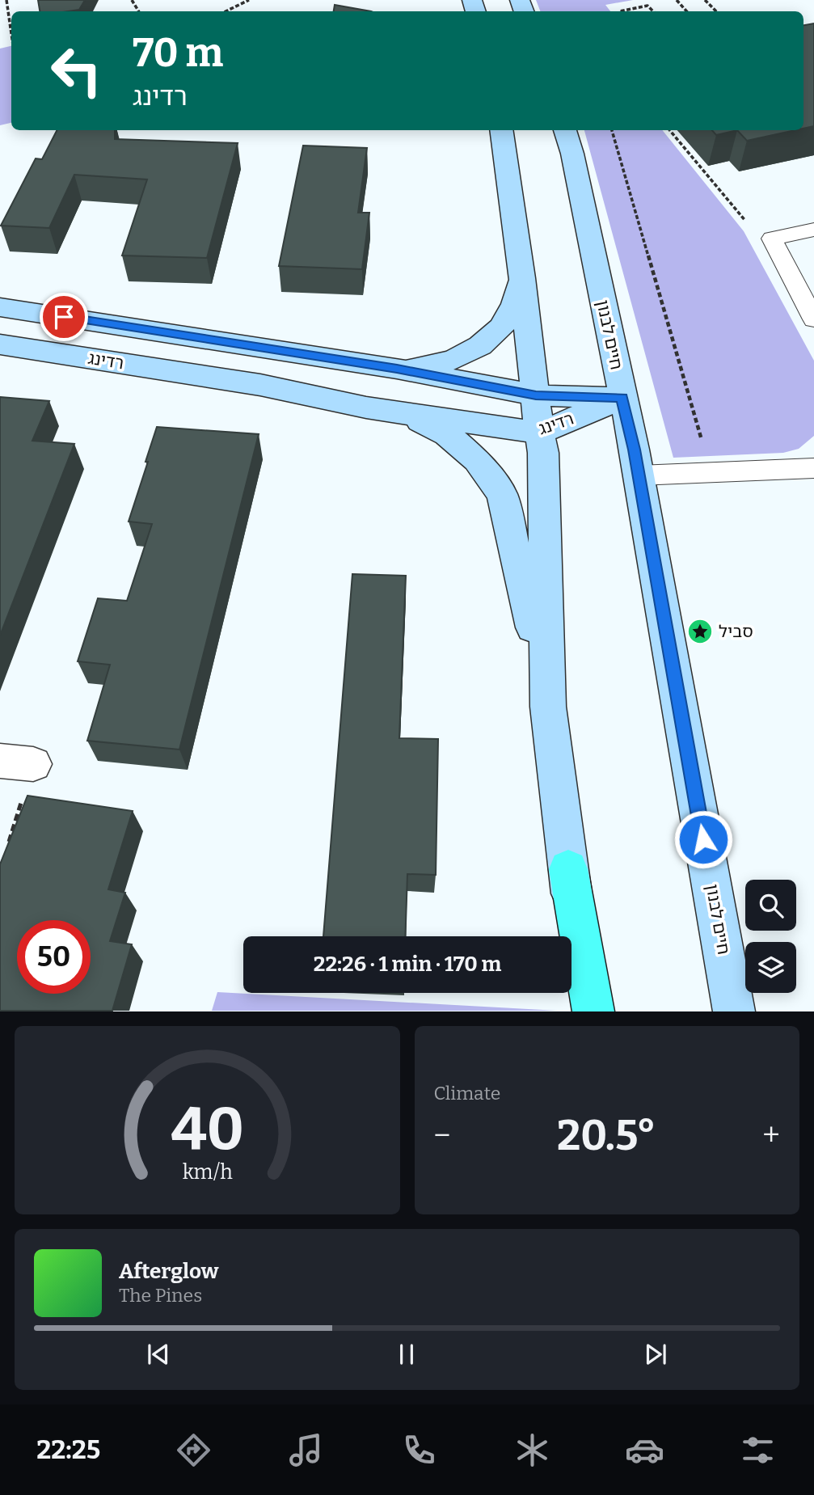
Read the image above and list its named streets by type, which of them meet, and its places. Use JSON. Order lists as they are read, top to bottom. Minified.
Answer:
{"streets":{"main road":["חיים לבנון","רדינג"]},"crossings":[["חיים לבנון","רדינג"]],"places":{"place":["סביל"]},"page":{"turn":["70 m","רדינג"],"limit":"50","trip":"22:26 · 1 min · 170 m","tile":"Climate","heat":["−","20.5°","+"],"song":["Afterglow","The Pines"],"tabs":"22:25","gauge":["40","km/h"]}}
